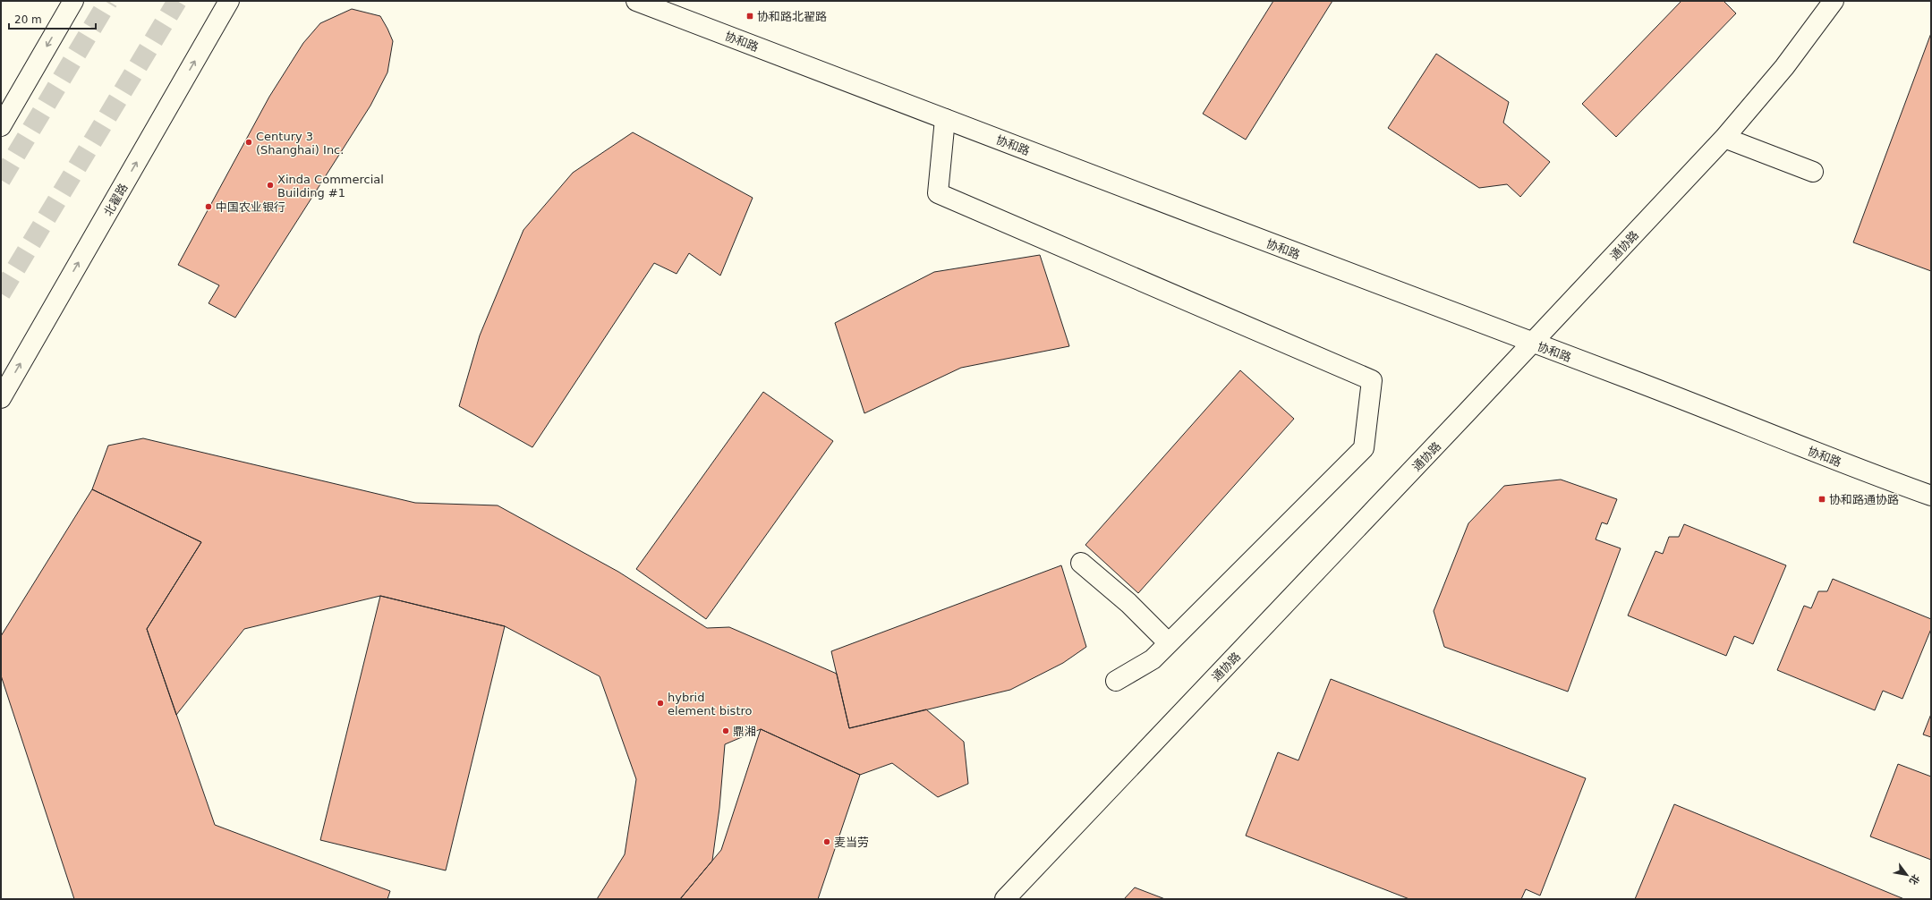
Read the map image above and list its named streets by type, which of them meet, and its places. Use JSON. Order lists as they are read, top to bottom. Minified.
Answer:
{"streets":{"main road":["协和路","北翟路","通协路"]},"crossings":[["协和路","通协路"]],"places":{"transit":["协和路北翟路","协和路通协路"],"other":["Century 3 (Shanghai) Inc.","Xinda Commercial Building #1","中国农业银行","hybrid element bistro","鼎湘","麦当劳"]},"scale_bar":"20 m","north":"bottom right"}
